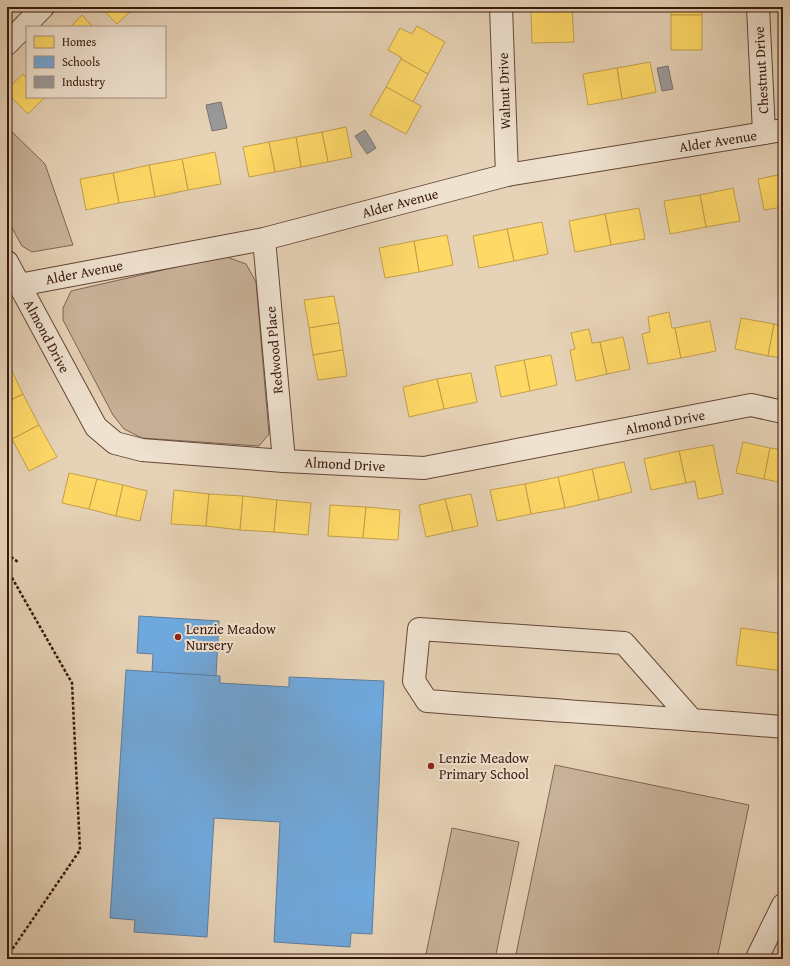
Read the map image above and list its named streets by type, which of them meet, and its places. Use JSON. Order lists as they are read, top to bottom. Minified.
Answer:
{"streets":{"street":["Chestnut Drive","Walnut Drive","Alder Avenue","Almond Drive","Redwood Place"]},"crossings":[["Chestnut Drive","Alder Avenue"],["Walnut Drive","Alder Avenue"],["Alder Avenue","Almond Drive"],["Alder Avenue","Redwood Place"],["Almond Drive","Redwood Place"]],"places":["Lenzie Meadow Nursery","Lenzie Meadow Primary School"],"legend":["Homes","Schools","Industry"]}
